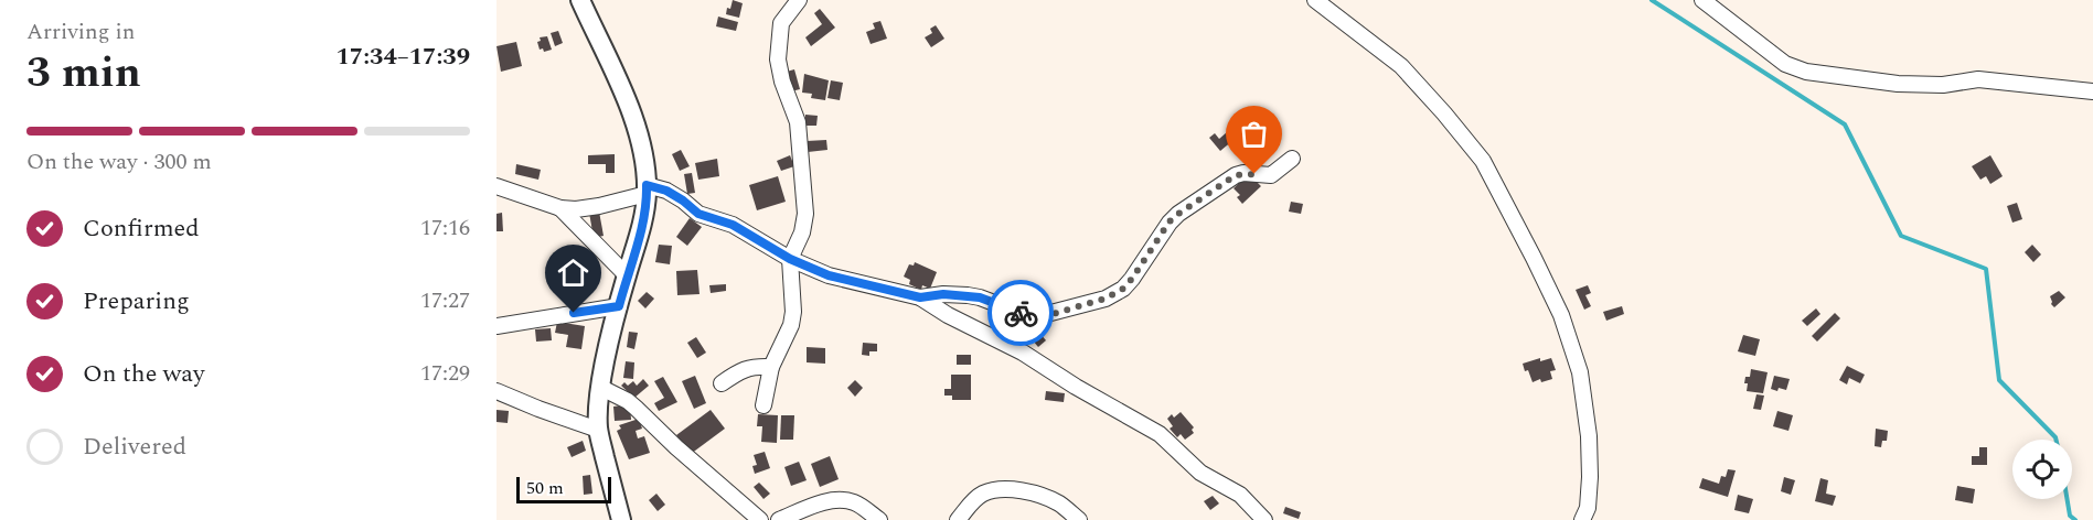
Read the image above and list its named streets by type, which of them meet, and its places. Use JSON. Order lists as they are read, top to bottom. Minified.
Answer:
{"scale_bar":"50 m","page":{"heading":["3 min","Arriving in","17:34–17:39"],"bar":"On the way · 300 m","list":[["Confirmed","17:16"],["Preparing","17:27"],["On the way","17:29"],"Delivered"],"scale":"50 m"}}
